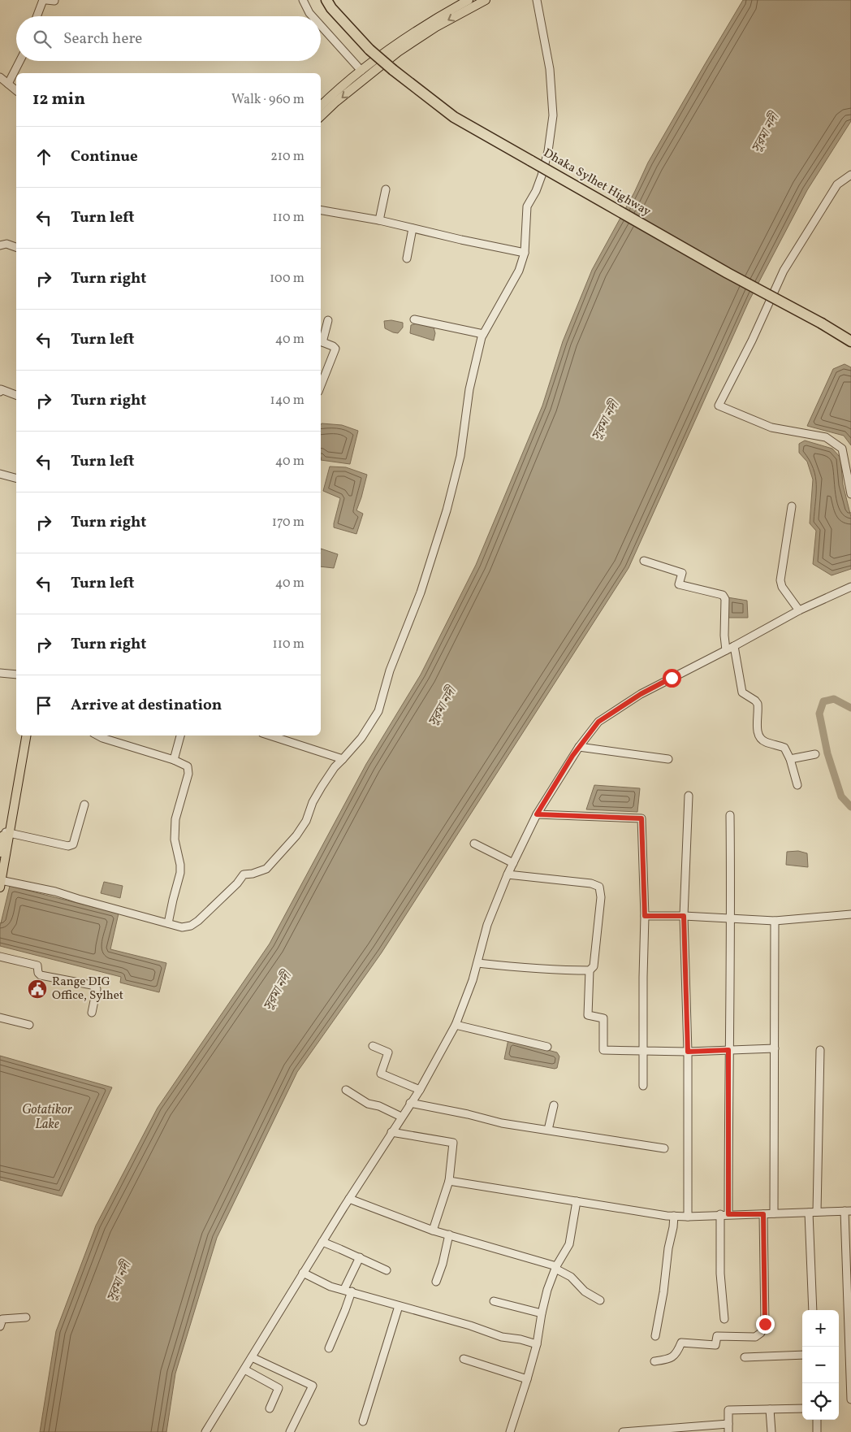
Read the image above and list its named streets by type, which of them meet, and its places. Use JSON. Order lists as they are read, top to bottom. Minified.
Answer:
{"streets":{"highway":["Dhaka Sylhet Highway"]},"water":["সুরমা নদী","Gotatikor Lake"],"places":{"public building":["Range DIG Office, Sylhet"]},"page":{"search":"Search here","heading":["12 min","Walk · 960 m"],"list":[["Continue","210 m"],["Turn left","110 m"],["Turn right","100 m"],["Turn left","40 m"],["Turn right","140 m"],["Turn left","40 m"],["Turn right","170 m"],["Turn left","40 m"],["Turn right","110 m"],"Arrive at destination"],"map_buttons":["+","−"]}}
